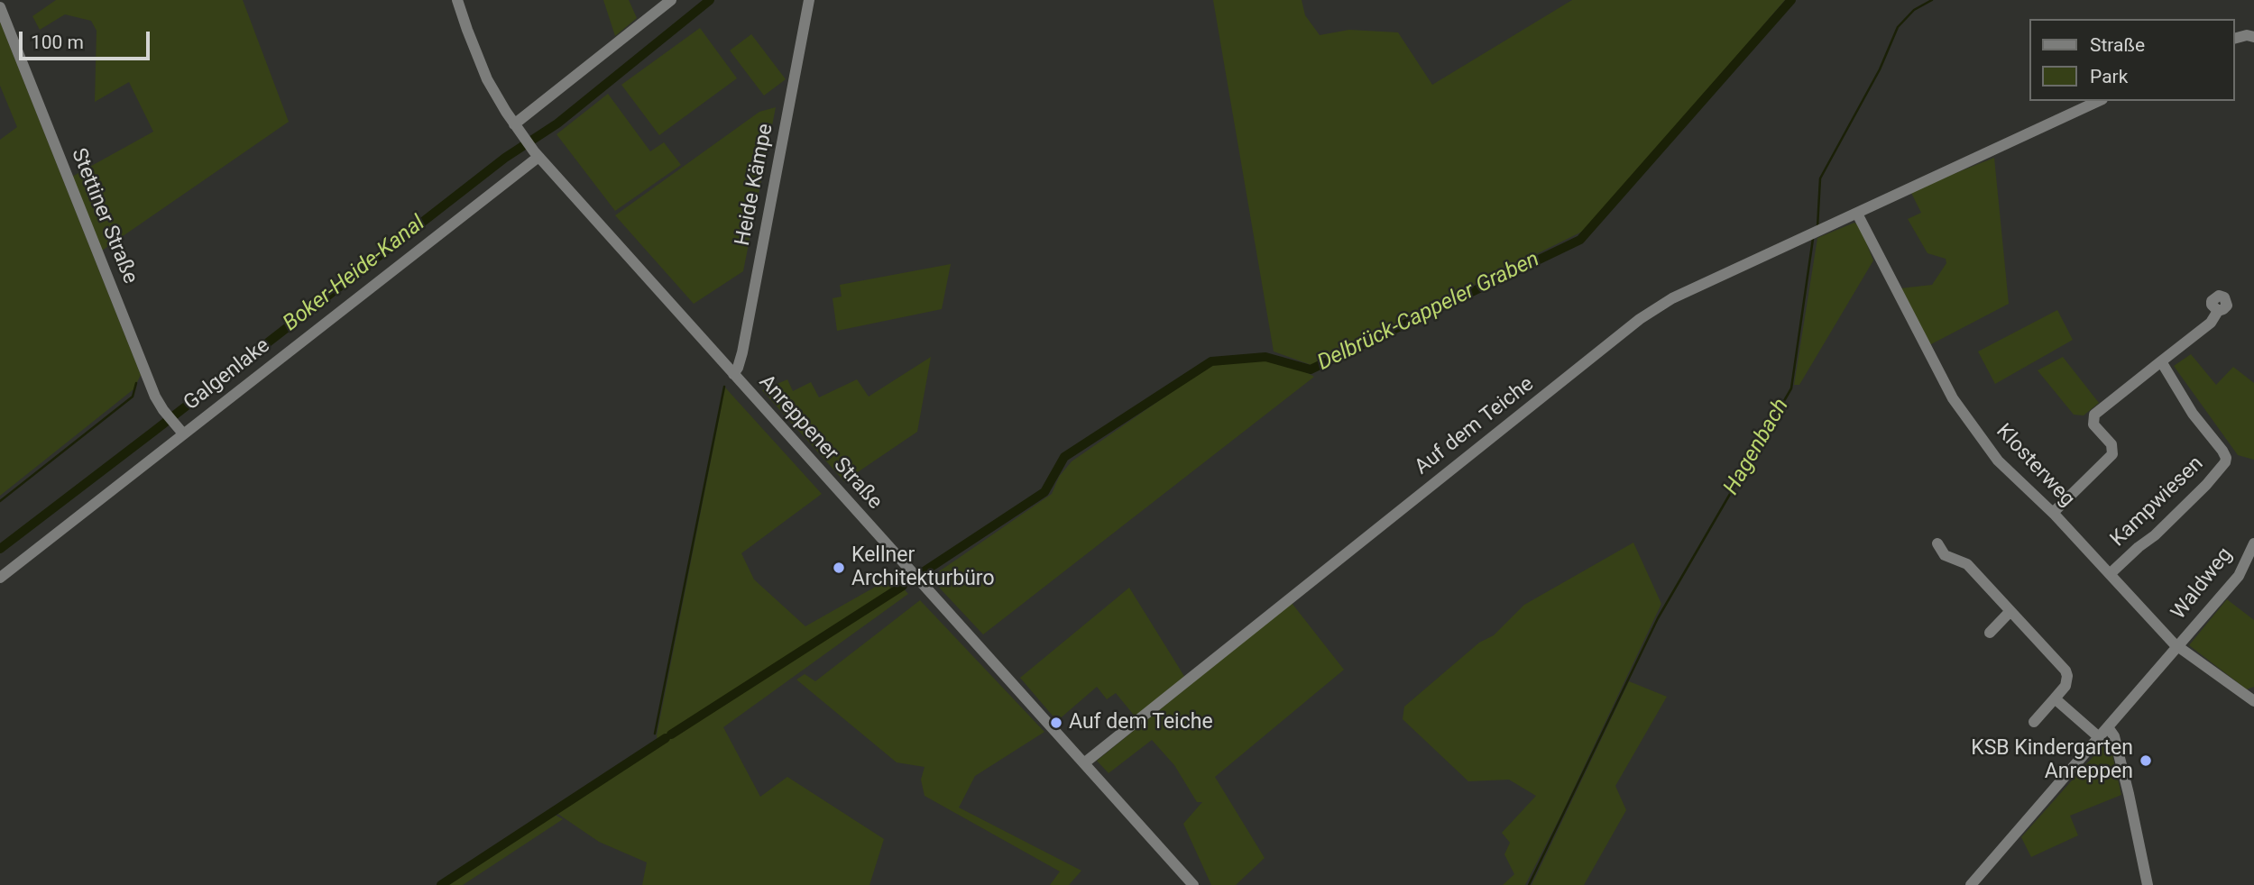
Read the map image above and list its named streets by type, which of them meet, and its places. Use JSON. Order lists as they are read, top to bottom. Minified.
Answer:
{"streets":{"street":["Heide Kämpe","Stettiner Straße","Galgenlake","Auf dem Teiche","Anreppener Straße","Klosterweg","Kampwiesen","Waldweg"]},"crossings":[["Heide Kämpe","Anreppener Straße"],["Stettiner Straße","Galgenlake"],["Galgenlake","Anreppener Straße"],["Auf dem Teiche","Anreppener Straße"],["Auf dem Teiche","Klosterweg"],["Klosterweg","Kampwiesen"],["Klosterweg","Waldweg"]],"water":["Boker-Heide-Kanal","Delbrück-Cappeler Graben","Hagenbach"],"places":["Kellner Architekturbüro","Auf dem Teiche","KSB Kindergarten Anreppen"],"legend":["Straße","Park"],"scale_bar":"100 m"}
